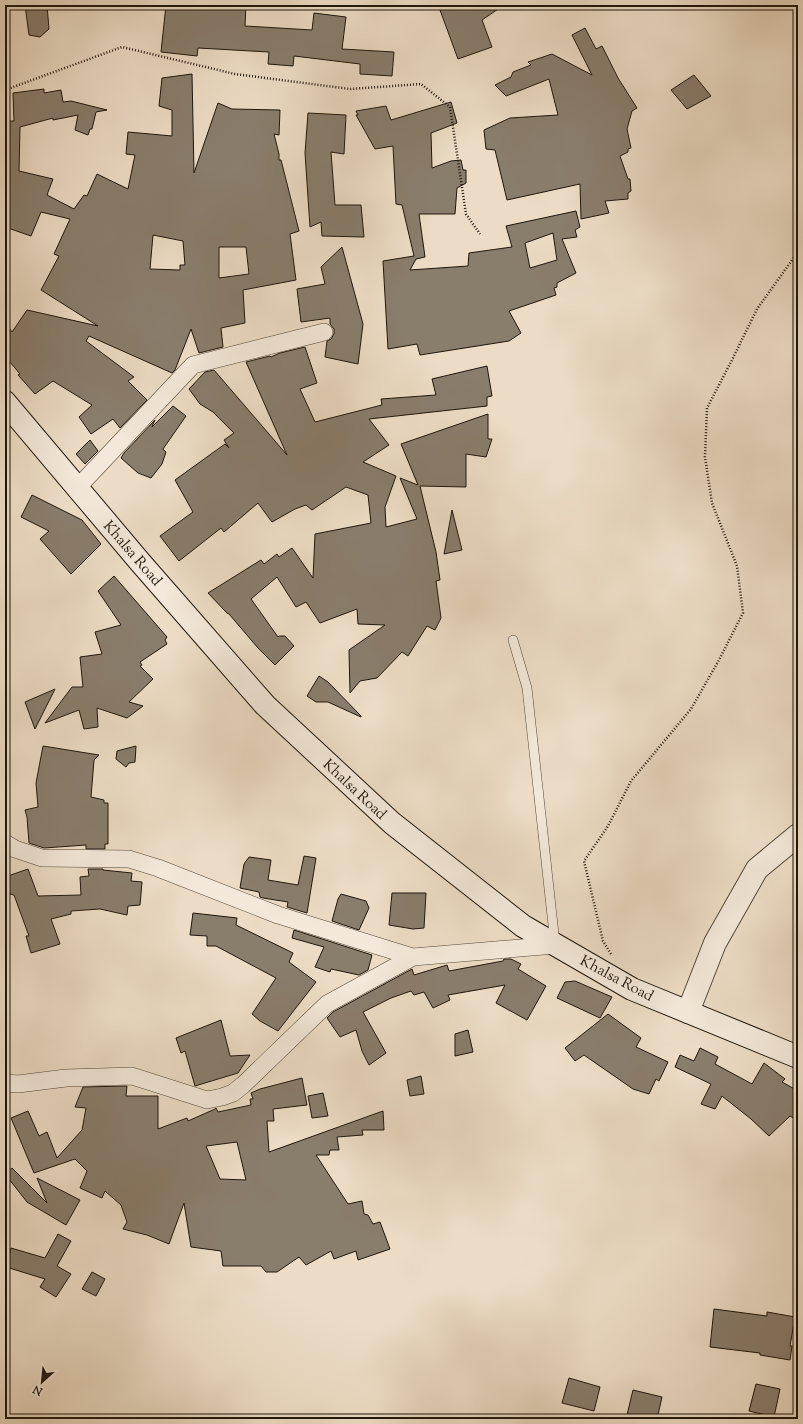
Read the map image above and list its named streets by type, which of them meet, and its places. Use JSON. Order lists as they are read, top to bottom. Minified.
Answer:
{"streets":{"main road":["Khalsa Road"]},"north":"bottom left"}
